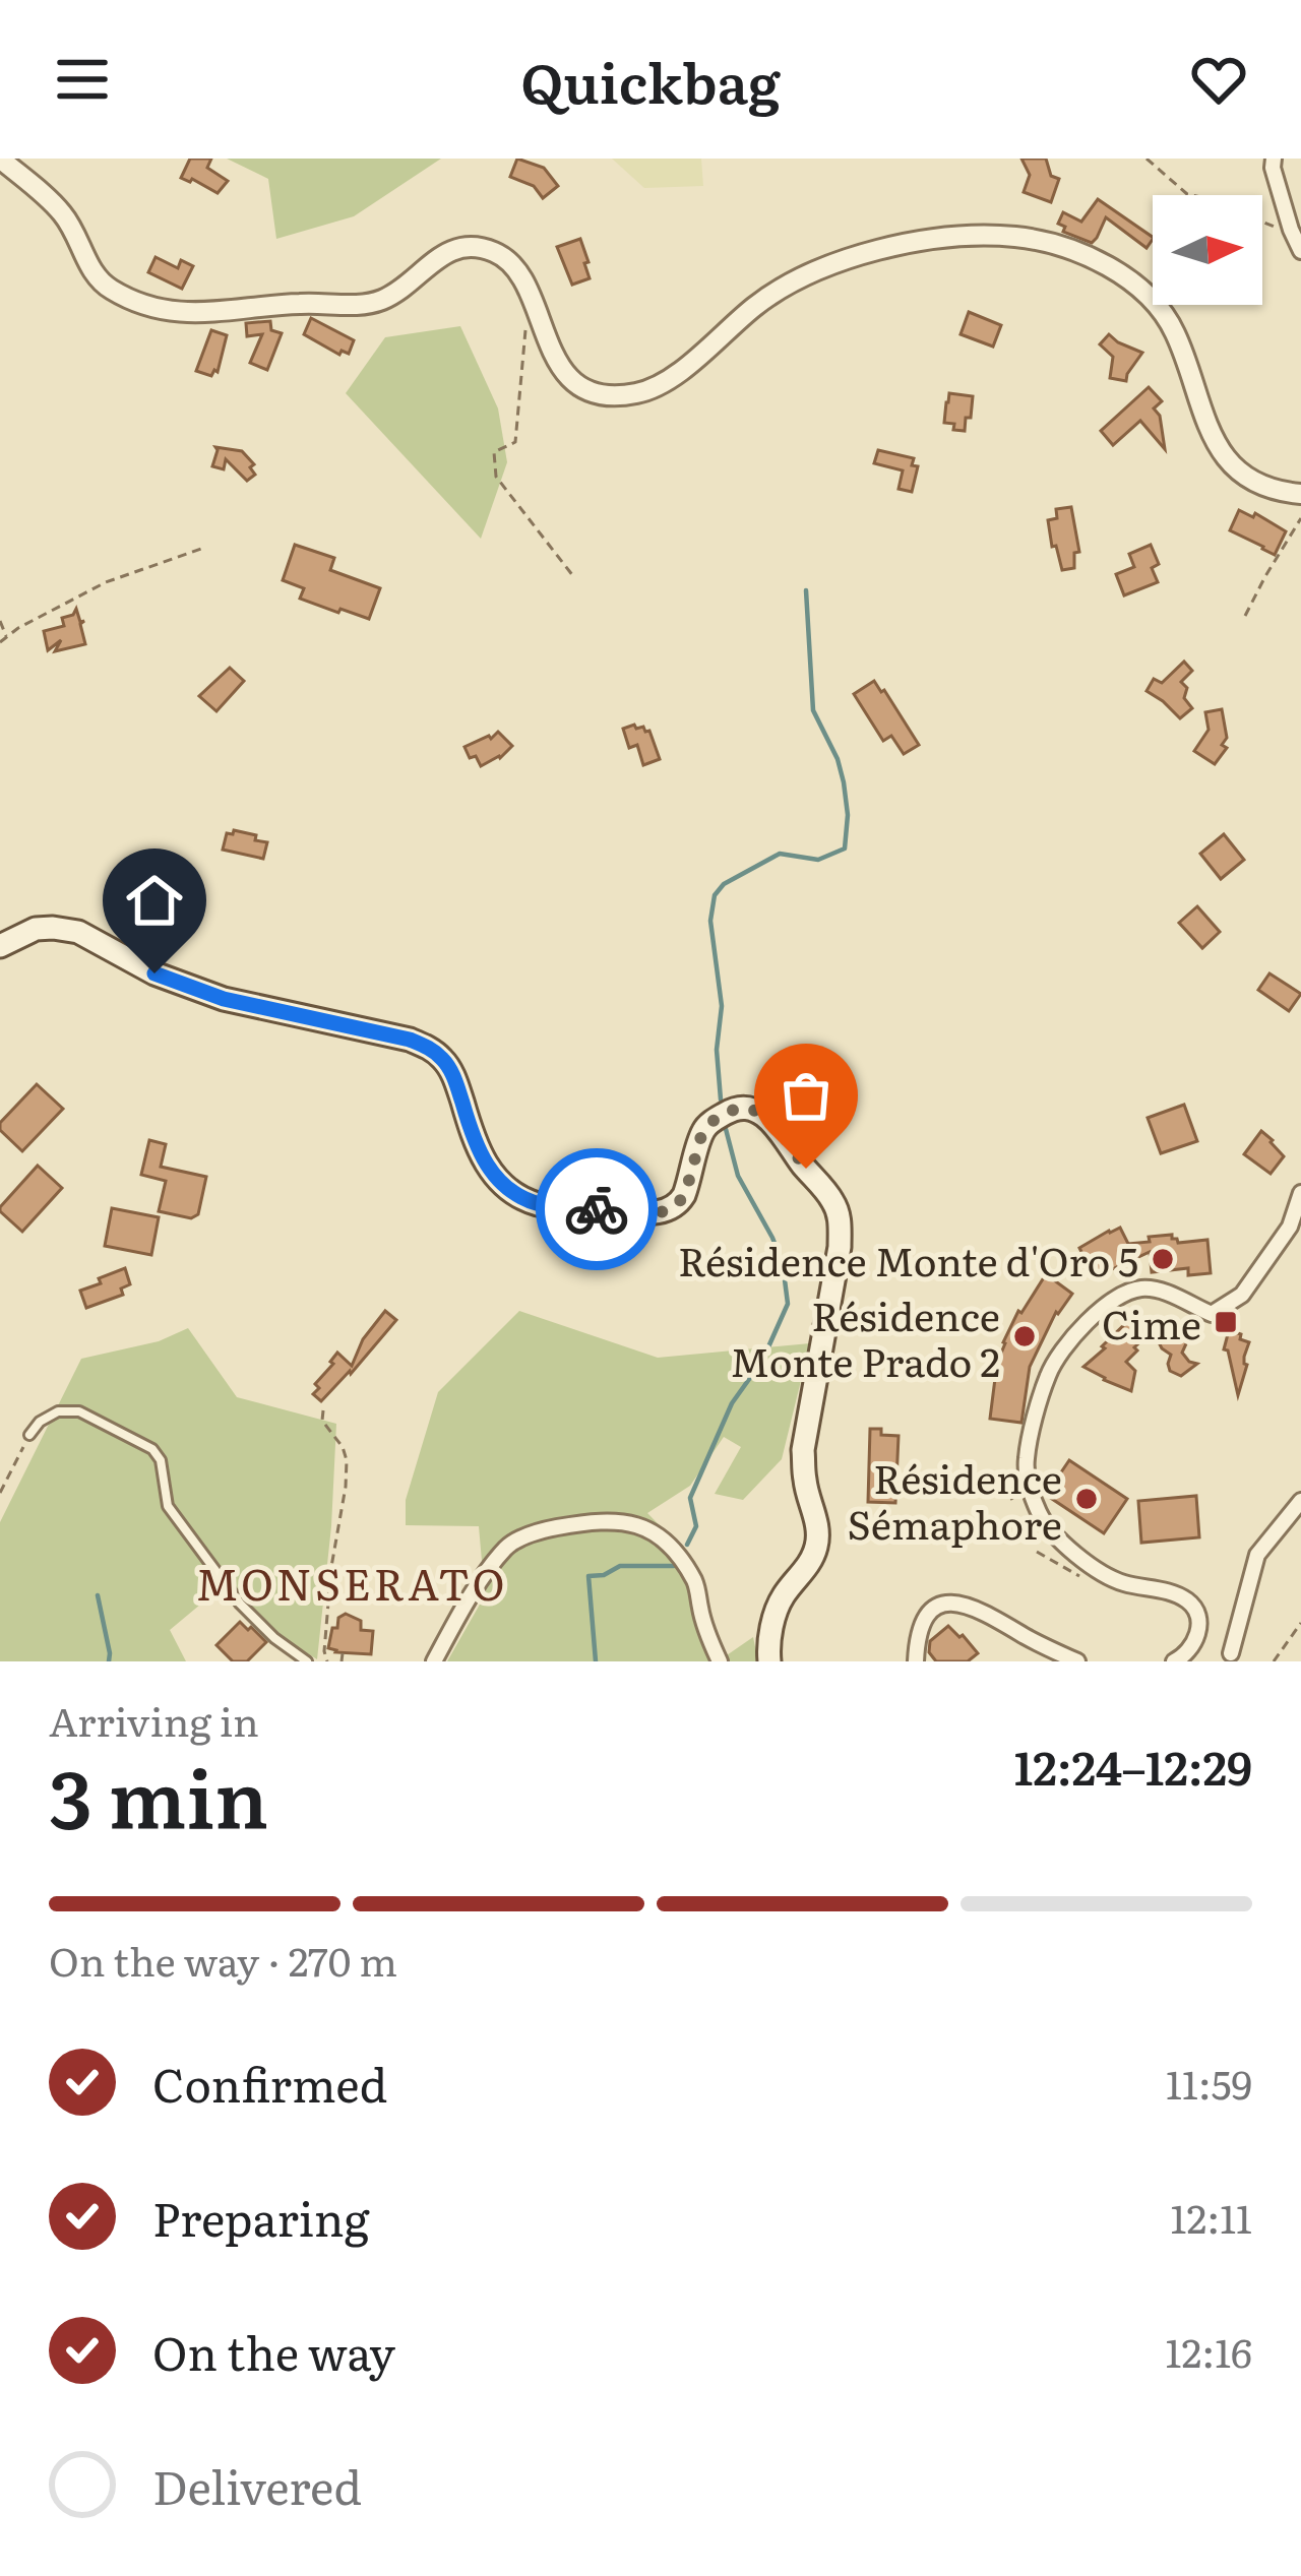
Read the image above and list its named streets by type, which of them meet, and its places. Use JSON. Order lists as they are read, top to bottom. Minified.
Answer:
{"districts":["MONSERATO"],"places":{"other":["Résidence Monte d'Oro 5","Résidence Monte Prado 2","Résidence Sémaphore"],"transit":["Cime"]},"north":"right","page":{"header":"Quickbag","heading":["3 min","Arriving in","12:24–12:29"],"bar":"On the way · 270 m","list":[["Confirmed","11:59"],["Preparing","12:11"],["On the way","12:16"],"Delivered"]}}
